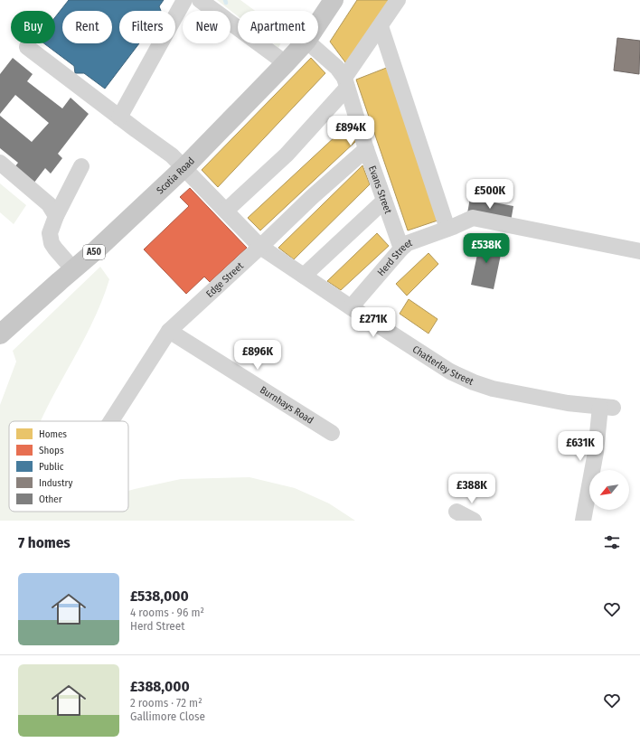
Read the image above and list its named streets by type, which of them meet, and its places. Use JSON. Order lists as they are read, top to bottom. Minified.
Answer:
{"streets":{"main road":["Scotia Road","A50"],"street":["Evans Street","Herd Street","Edge Street","Chatterley Street","Burnhays Road"]},"crossings":[["Scotia Road","Chatterley Street"],["Evans Street","Herd Street"],["Evans Street","Edge Street"],["Herd Street","Chatterley Street"],["Edge Street","Chatterley Street"],["Edge Street","Burnhays Road"]],"legend":["Homes","Shops","Public","Industry","Other"],"north":"bottom left","page":{"chip":["Buy","Rent","Filters","New","Apartment"],"price":["£894K","£500K","£538K","£271K","£896K","£631K","£388K"],"heading":"7 homes","list":[{"name":"£538,000","note":"4 rooms · 96 m² · Herd Street"},{"name":"£388,000","note":"2 rooms · 72 m² · Gallimore Close"}]}}
